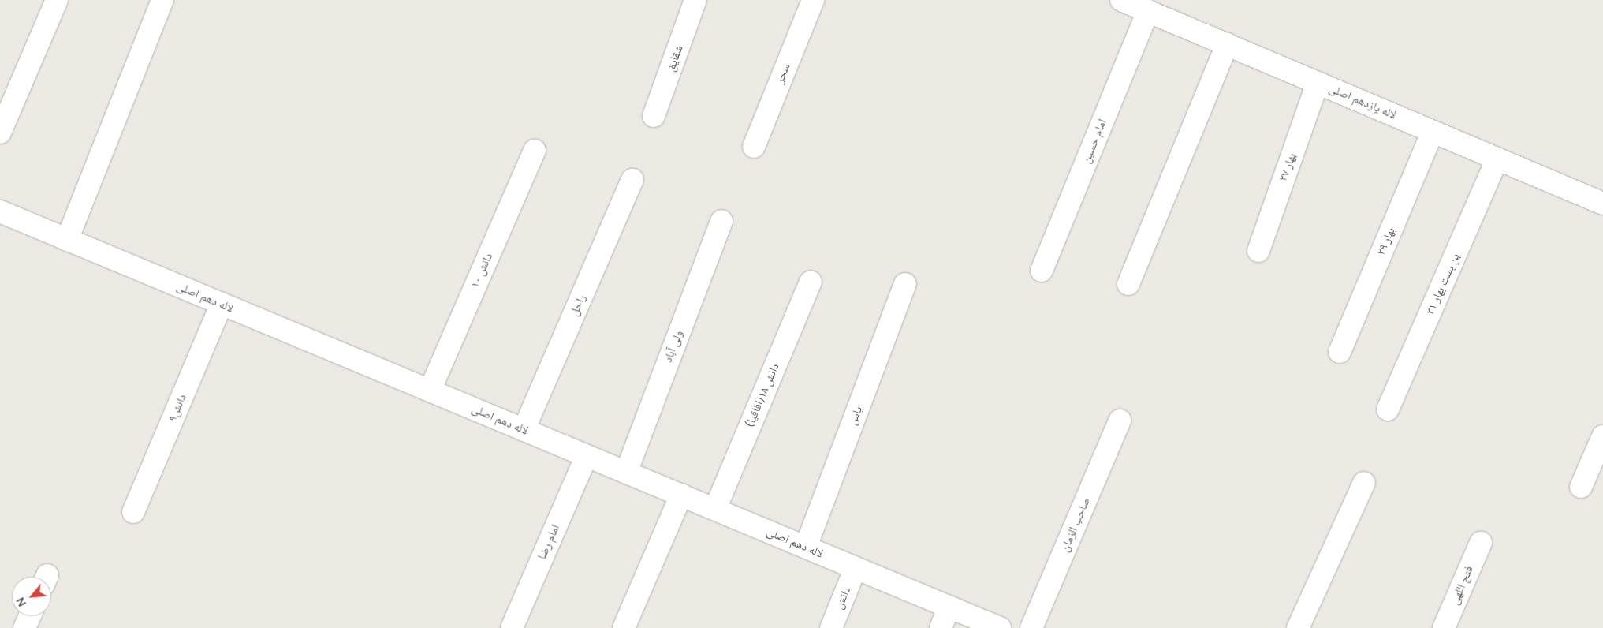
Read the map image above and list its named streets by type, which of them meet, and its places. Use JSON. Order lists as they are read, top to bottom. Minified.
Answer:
{"streets":{"street":["شقایق","سحر","لاله یازدهم اصلی","امام حسین","بهار ۲۷","بهار ۲۹","دانش ۱۰","بن بست بهار ٣١","لاله دهم اصلی","راحل","ولی آباد","دانش ۱۸(اقاقیا)","دانش۹","یاس","صاحب الزمان","امام رضا","فتح اللهی","دانش"]},"crossings":[["لاله یازدهم اصلی","امام حسین"],["لاله یازدهم اصلی","بهار ۲۷"],["لاله یازدهم اصلی","بهار ۲۹"],["لاله یازدهم اصلی","بن بست بهار ٣١"],["دانش ۱۰","لاله دهم اصلی"],["لاله دهم اصلی","راحل"],["لاله دهم اصلی","ولی آباد"],["لاله دهم اصلی","دانش ۱۸(اقاقیا)"],["لاله دهم اصلی","دانش۹"],["لاله دهم اصلی","یاس"],["لاله دهم اصلی","امام رضا"],["لاله دهم اصلی","دانش"]],"north":"bottom left"}
